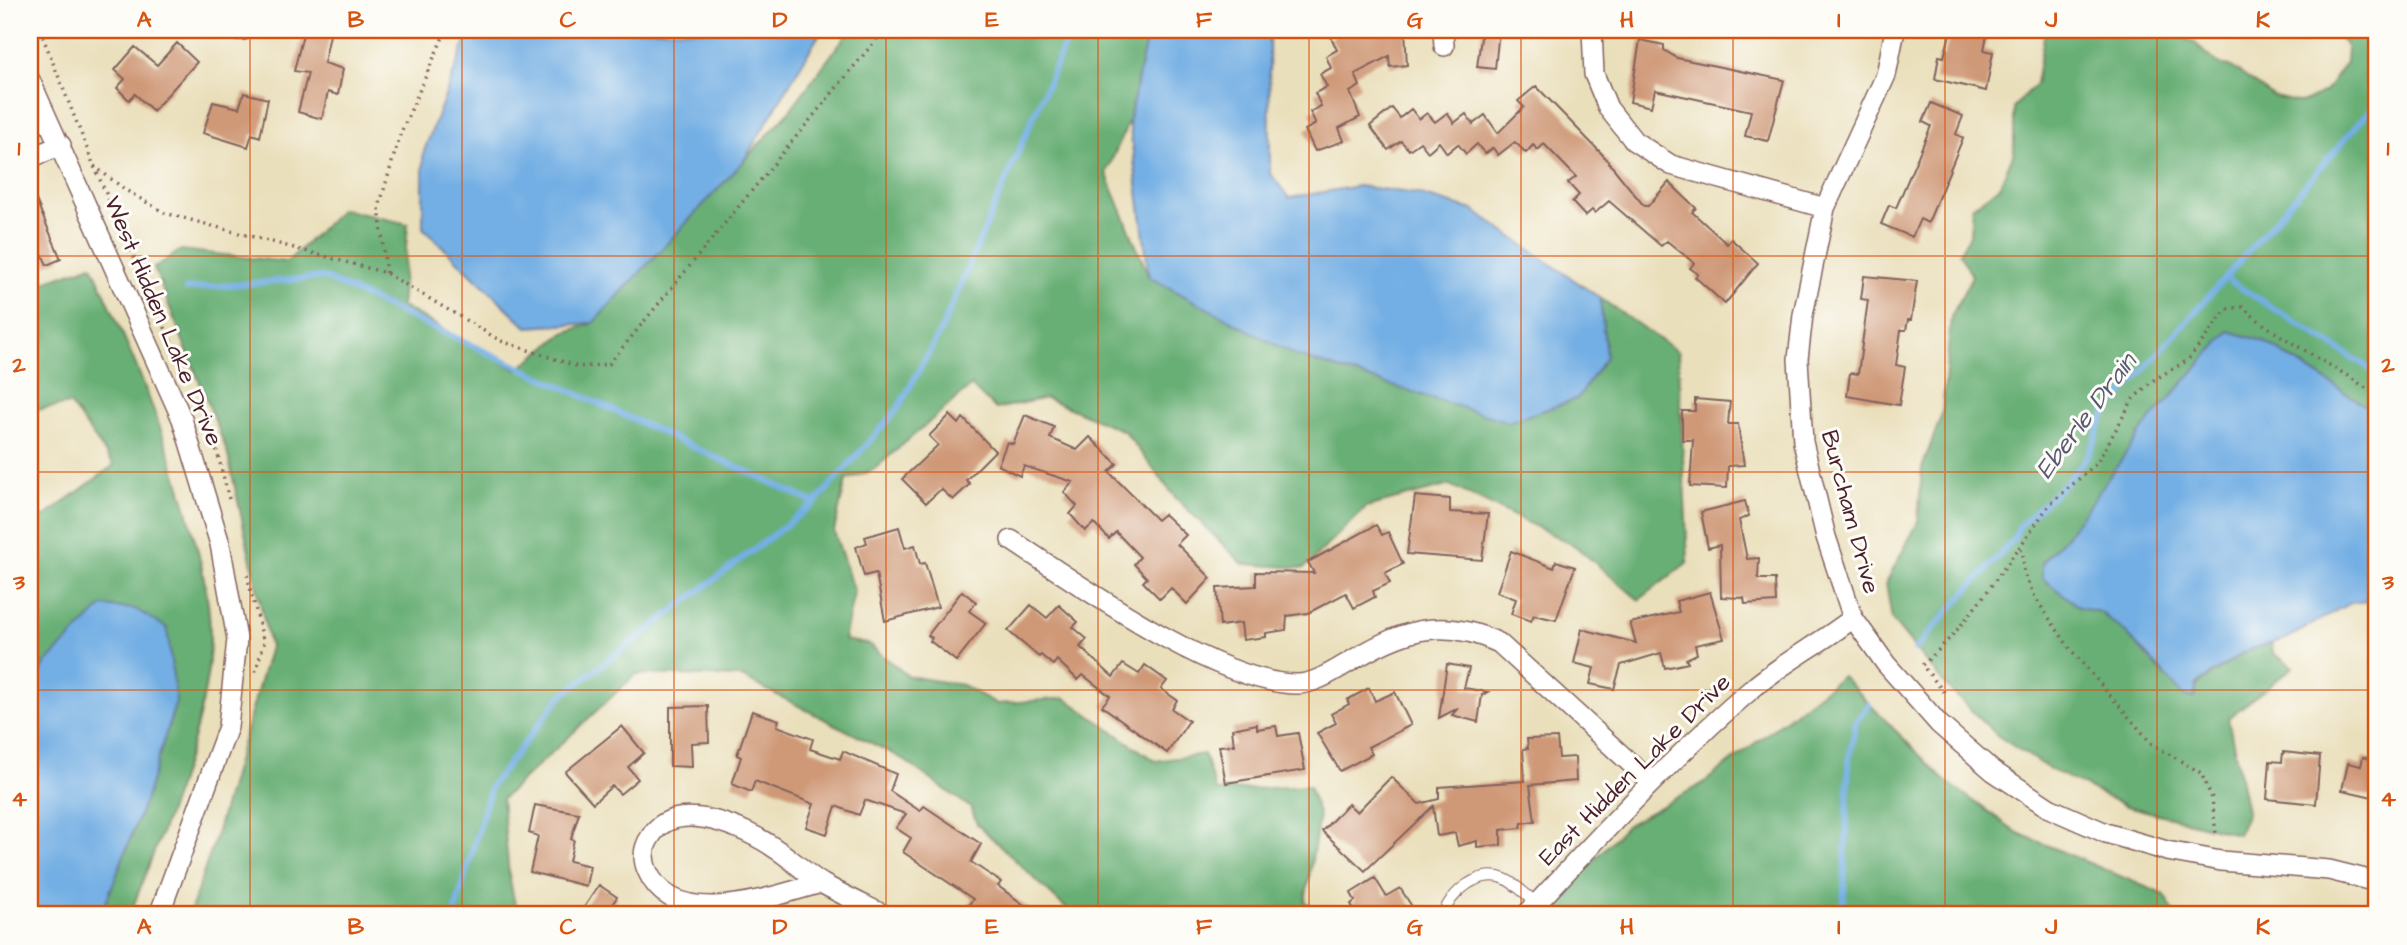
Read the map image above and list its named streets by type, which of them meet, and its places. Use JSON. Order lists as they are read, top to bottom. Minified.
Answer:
{"streets":{"street":["West Hidden Lake Drive","Burcham Drive","East Hidden Lake Drive"]},"crossings":[["Burcham Drive","East Hidden Lake Drive"]],"water":["Eberle Drain"],"grid":{"columns":["A","B","C","D","E","F","G","H","I","J","K"],"rows":["1","2","3","4"]}}
